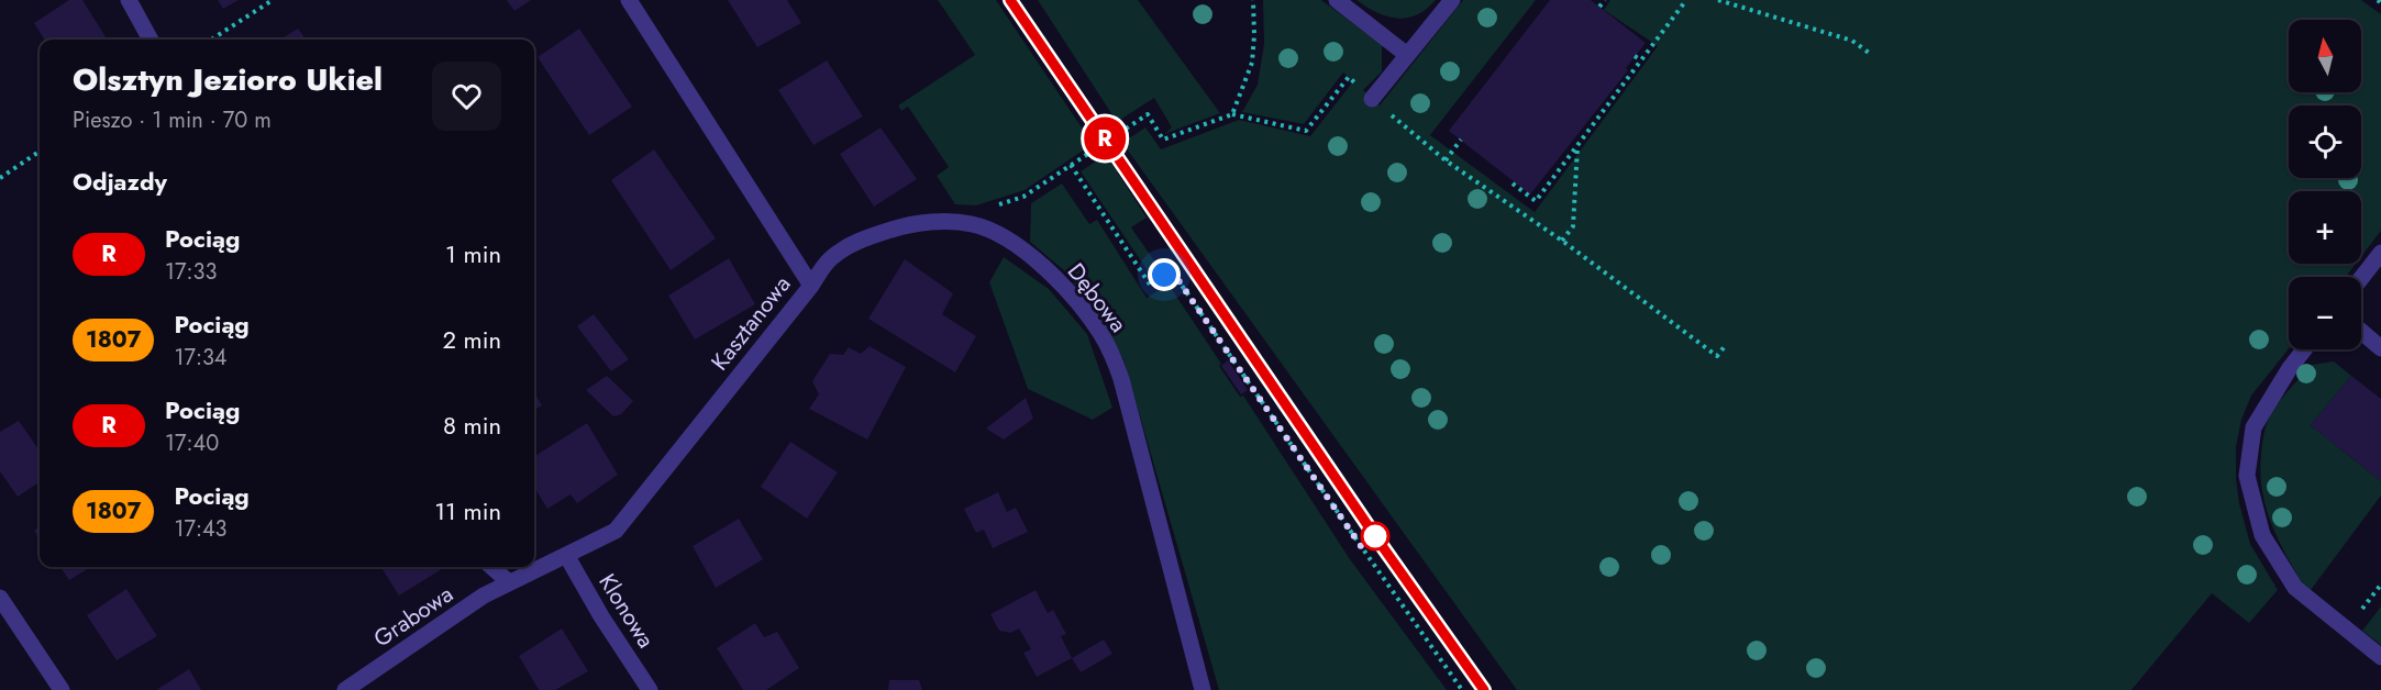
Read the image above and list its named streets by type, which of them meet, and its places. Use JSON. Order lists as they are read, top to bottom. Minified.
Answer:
{"streets":{"street":["Dębowa","Kasztanowa","Klonowa","Grabowa"]},"crossings":[["Dębowa","Kasztanowa"],["Kasztanowa","Klonowa"],["Kasztanowa","Grabowa"]],"north":"top","page":{"on_map":"R","map_buttons":["+","−"],"heading":[["Olsztyn Jezioro Ukiel","Pieszo · 1 min · 70 m"],"Odjazdy"],"list":[{"mark":"R","name":"Pociąg","note":"17:33","value":"1 min"},{"mark":"1807","name":"Pociąg","note":"17:34","value":"2 min"},{"mark":"R","name":"Pociąg","note":"17:40","value":"8 min"},{"mark":"1807","name":"Pociąg","note":"17:43","value":"11 min"}]}}
